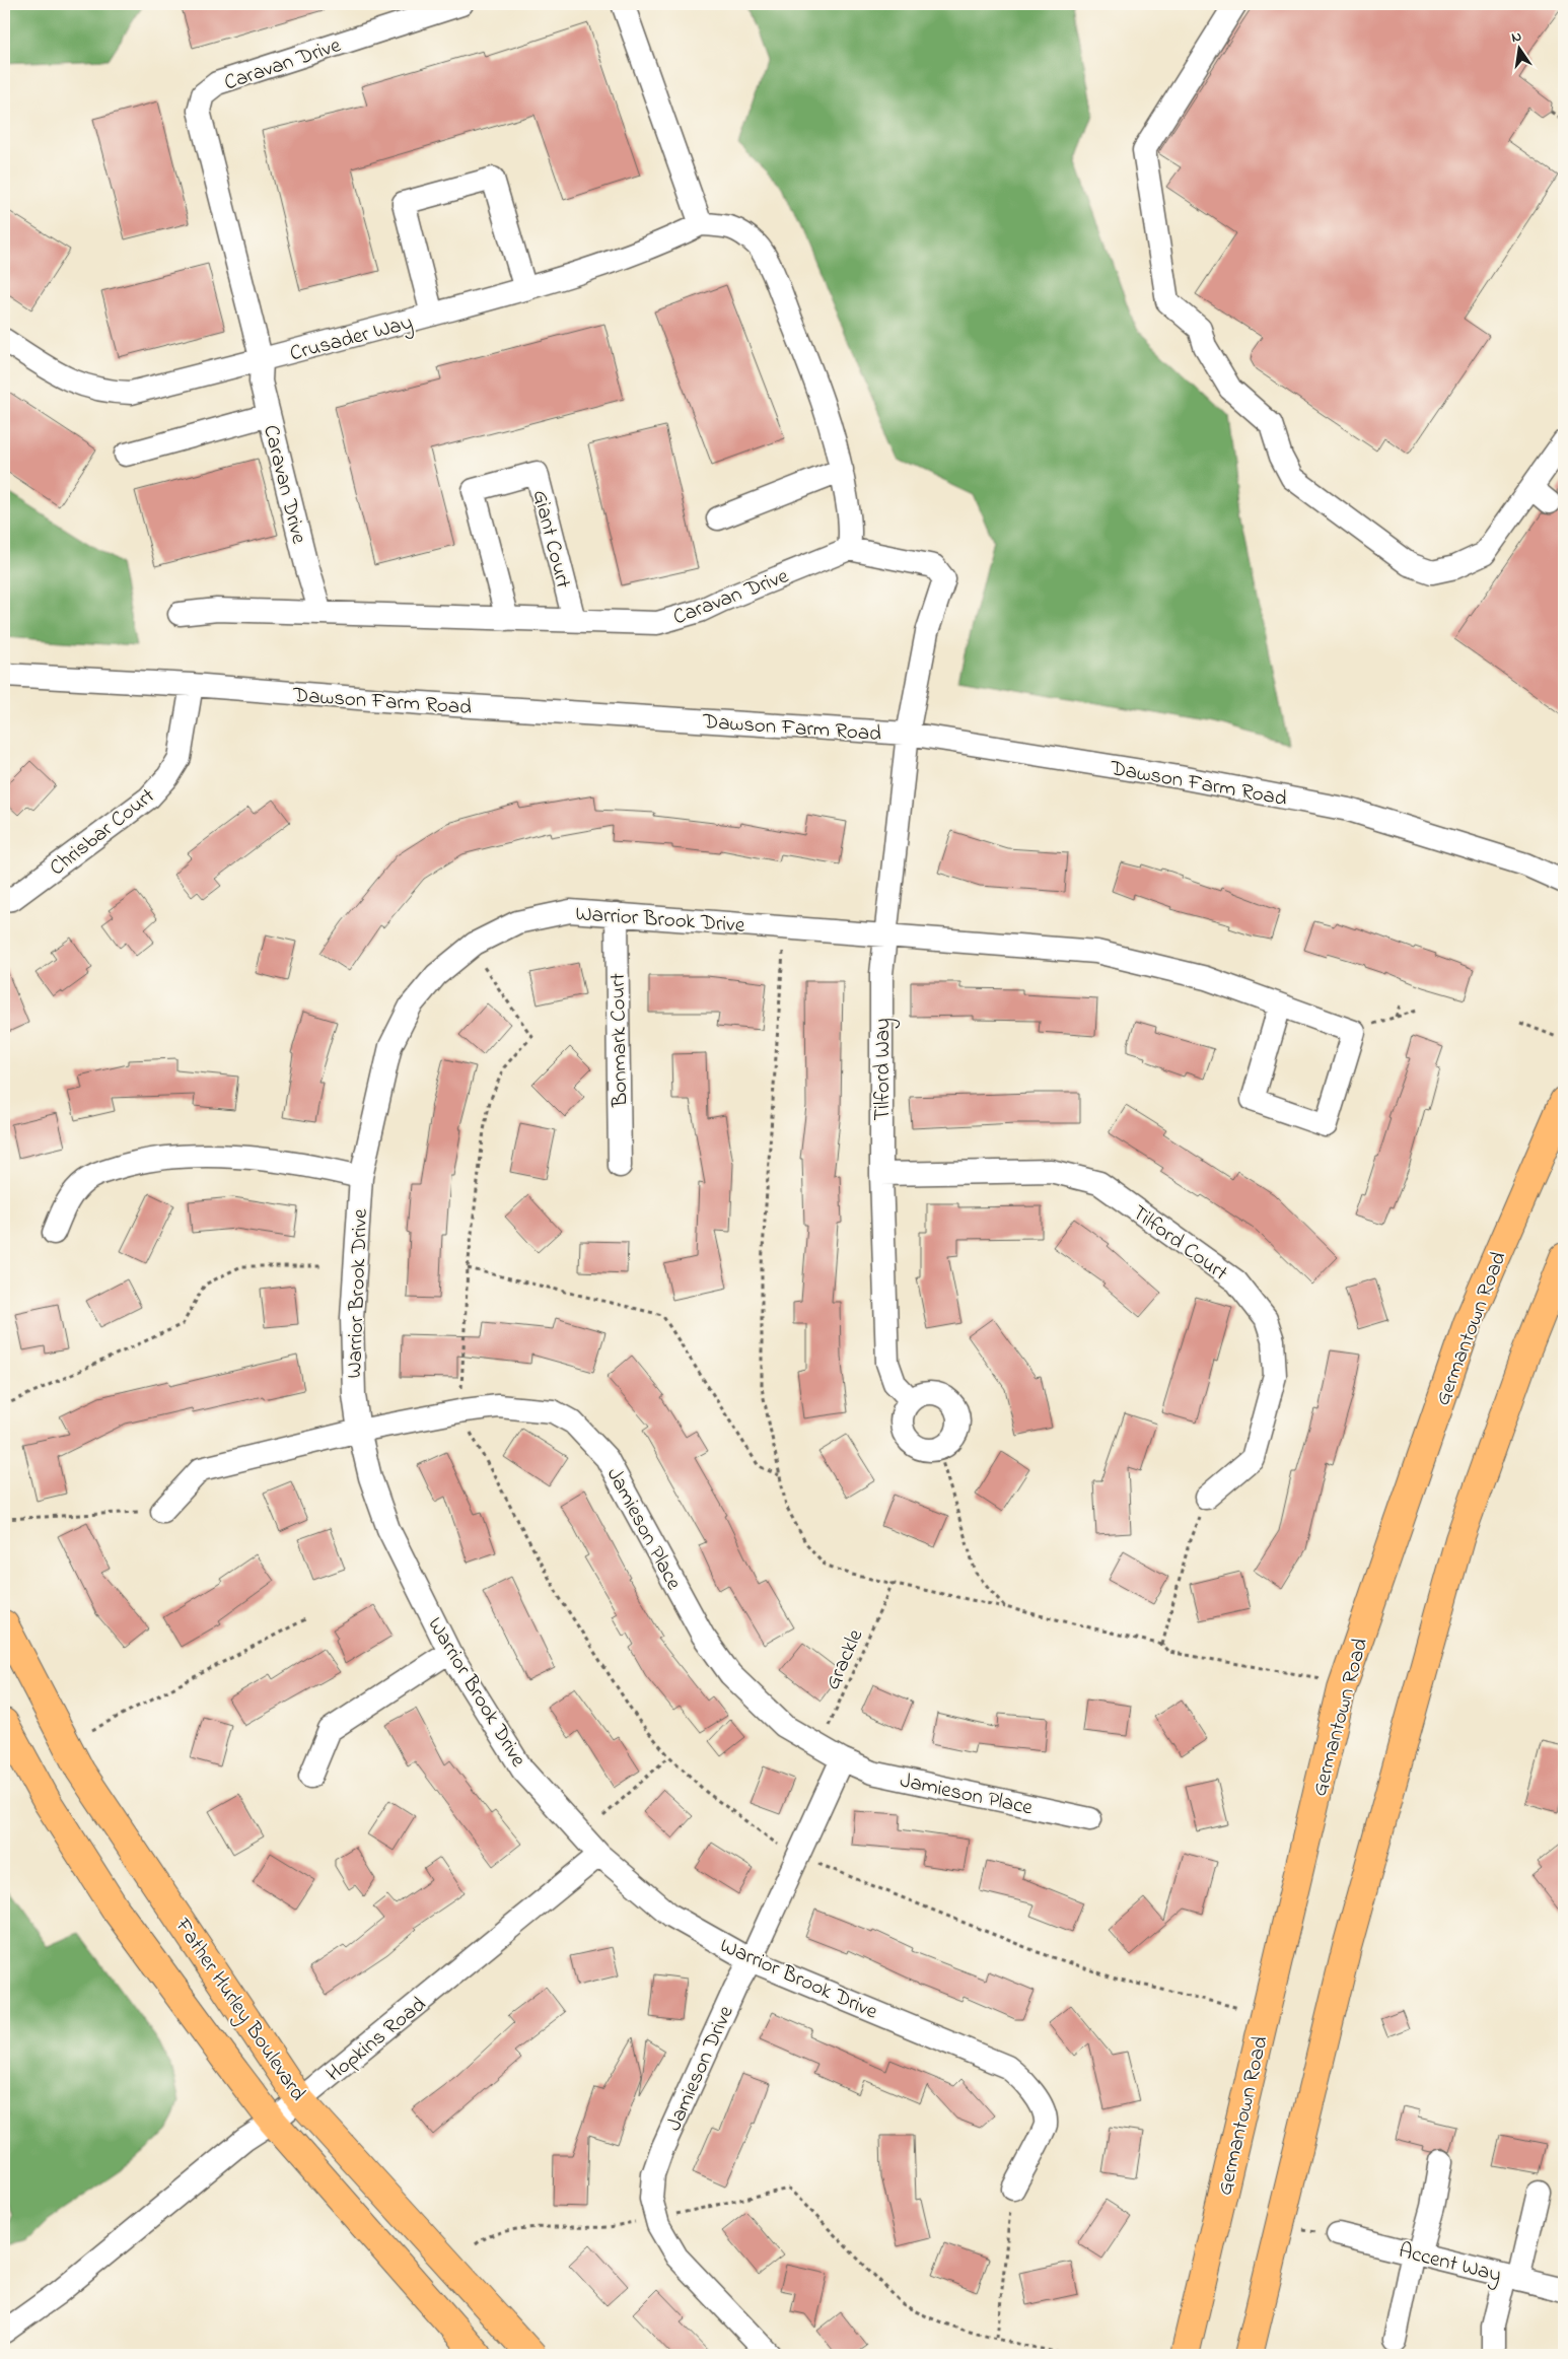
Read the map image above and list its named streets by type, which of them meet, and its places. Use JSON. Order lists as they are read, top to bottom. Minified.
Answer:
{"streets":{"main road":["Germantown Road","Father Hurley Boulevard"],"street":["Caravan Drive","Crusader Way","Giant Court","Dawson Farm Road","Chrisbar Court","Warrior Brook Drive","Bonmark Court","Tilford Way","Tilford Court","Jamieson Place","Hopkins Road","Jamieson Drive","Accent Way"],"path":["Grackle"]},"crossings":[["Caravan Drive","Crusader Way"],["Caravan Drive","Giant Court"],["Dawson Farm Road","Chrisbar Court"],["Dawson Farm Road","Tilford Way"],["Warrior Brook Drive","Bonmark Court"],["Warrior Brook Drive","Tilford Way"],["Warrior Brook Drive","Jamieson Place"],["Warrior Brook Drive","Hopkins Road"],["Warrior Brook Drive","Jamieson Drive"],["Tilford Way","Tilford Court"],["Jamieson Place","Grackle"],["Jamieson Place","Jamieson Drive"],["Father Hurley Boulevard","Hopkins Road"]],"north":"top"}
